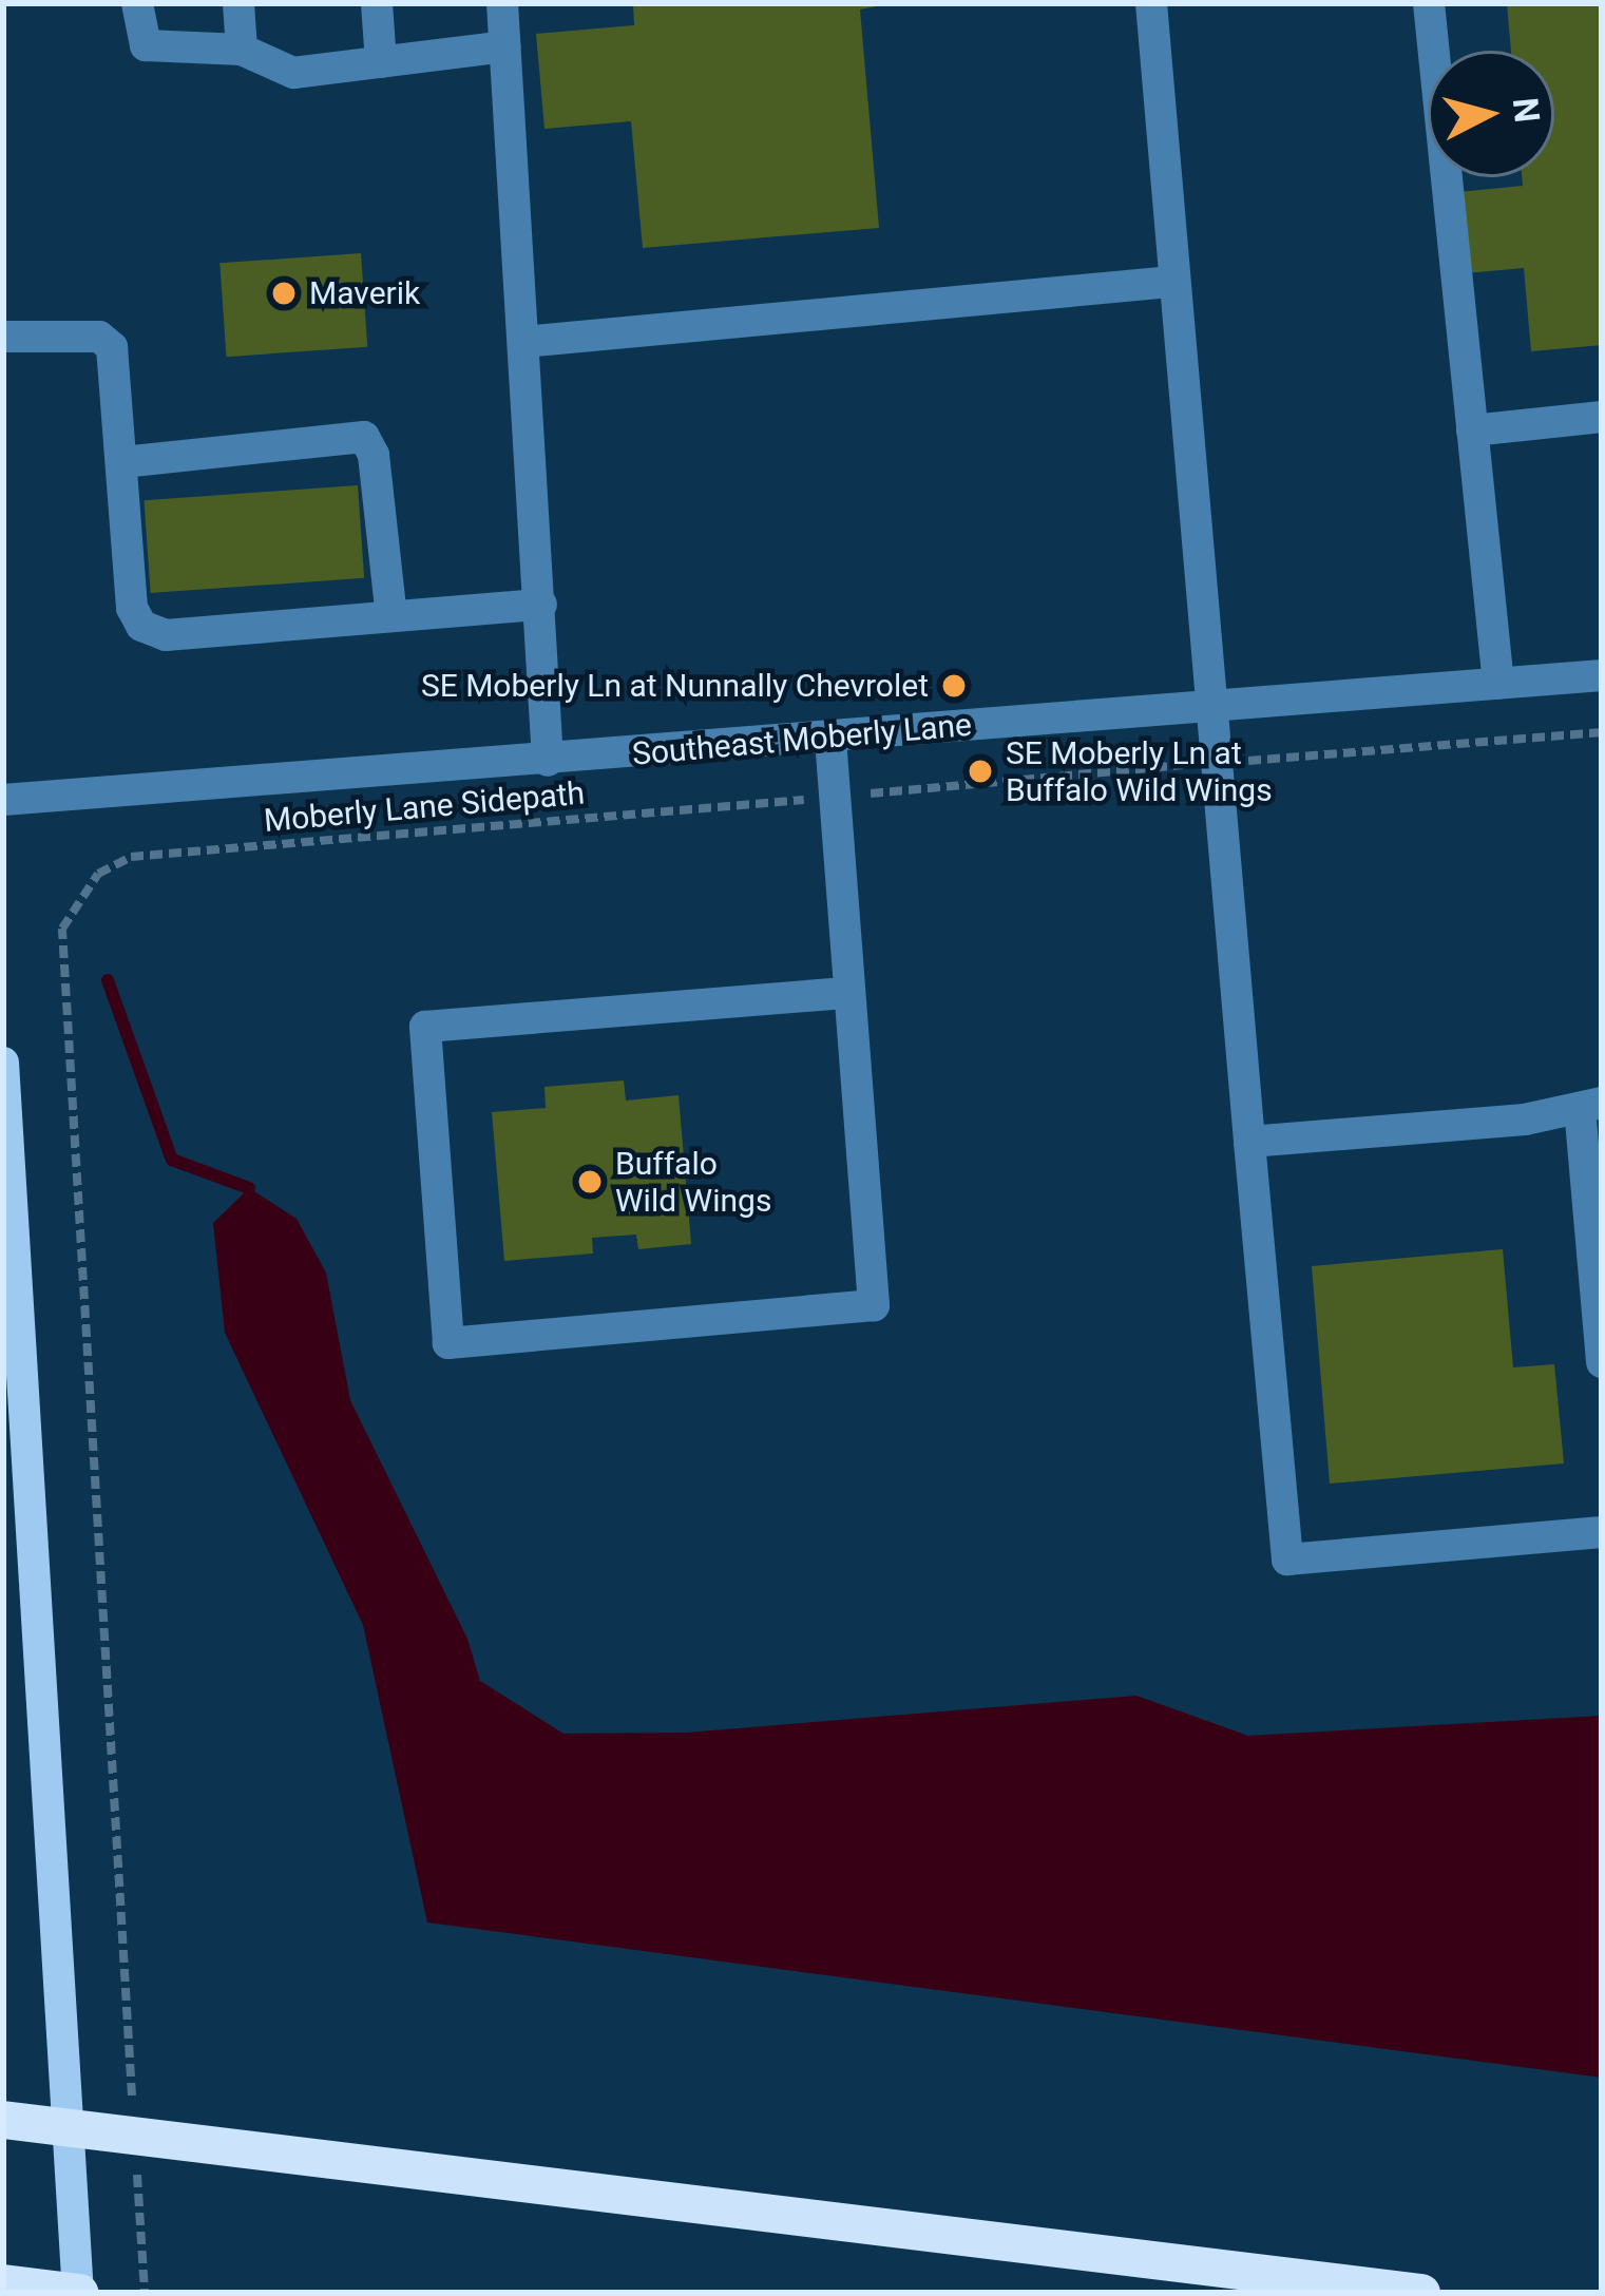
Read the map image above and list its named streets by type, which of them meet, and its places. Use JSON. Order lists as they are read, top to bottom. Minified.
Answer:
{"streets":{"street":["Southeast Moberly Lane"],"path":["Moberly Lane Sidepath"]},"places":["Maverik","SE Moberly Ln at Nunnally Chevrolet","SE Moberly Ln at Buffalo Wild Wings","Buffalo Wild Wings"],"north":"right"}
